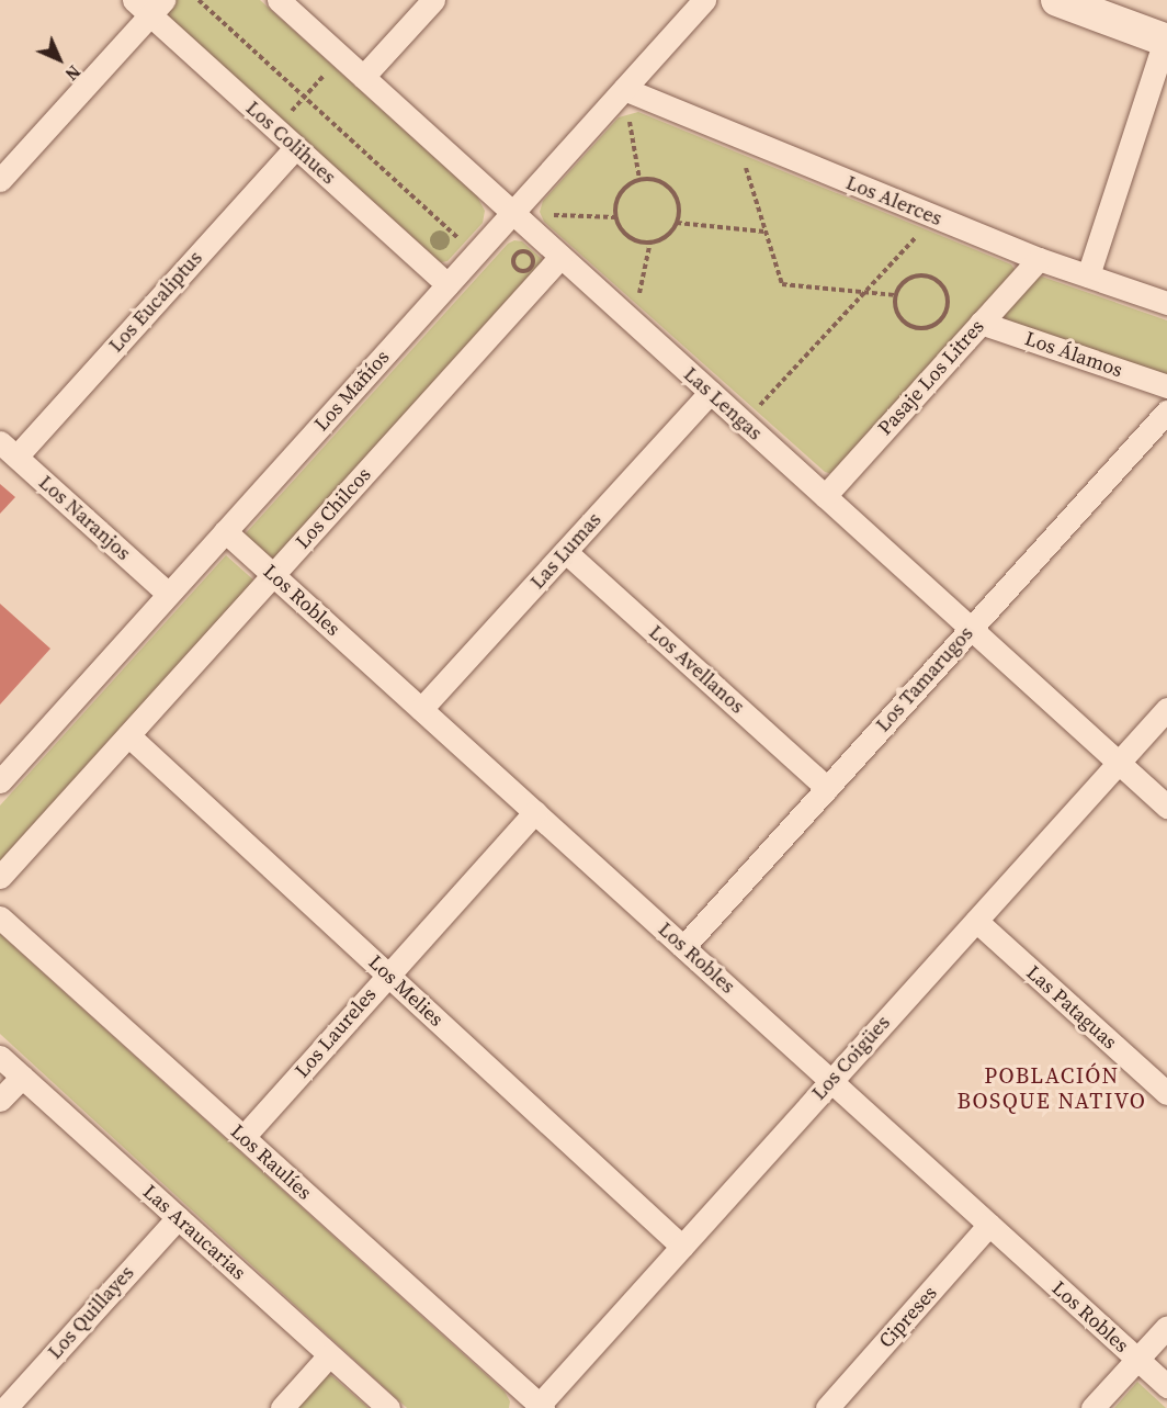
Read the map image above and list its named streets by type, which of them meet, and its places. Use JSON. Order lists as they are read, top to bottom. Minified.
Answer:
{"streets":{"street":["Los Colihues","Los Alerces","Los Eucaliptus","Los Álamos","Pasaje Los Litres","Los Mañíos","Las Lengas","Los Chilcos","Los Naranjos","Las Lumas","Los Robles","Los Avellanos","Los Tamarugos","Los Melies","Las Pataguas","Los Laureles","Los Coigües","Los Raulíes","Las Araucarias","Los Quillayes","Cipreses"]},"crossings":[["Los Colihues","Los Eucaliptus"],["Los Colihues","Los Mañíos"],["Los Alerces","Pasaje Los Litres"],["Los Alerces","Los Mañíos"],["Los Eucaliptus","Los Naranjos"],["Los Álamos","Pasaje Los Litres"],["Pasaje Los Litres","Las Lengas"],["Los Mañíos","Las Lengas"],["Los Mañíos","Los Naranjos"],["Los Mañíos","Los Robles"],["Las Lengas","Los Chilcos"],["Las Lengas","Las Lumas"],["Las Lengas","Los Tamarugos"],["Las Lengas","Los Coigües"],["Los Chilcos","Los Robles"],["Los Chilcos","Los Melies"],["Las Lumas","Los Robles"],["Las Lumas","Los Avellanos"],["Los Robles","Los Tamarugos"],["Los Robles","Los Laureles"],["Los Robles","Los Coigües"],["Los Robles","Cipreses"],["Los Avellanos","Los Tamarugos"],["Los Melies","Los Laureles"],["Los Melies","Los Coigües"],["Las Pataguas","Los Coigües"],["Los Laureles","Los Raulíes"],["Los Coigües","Los Raulíes"],["Las Araucarias","Los Quillayes"]],"districts":["POBLACIÓN BOSQUE NATIVO"],"north":"bottom right"}
